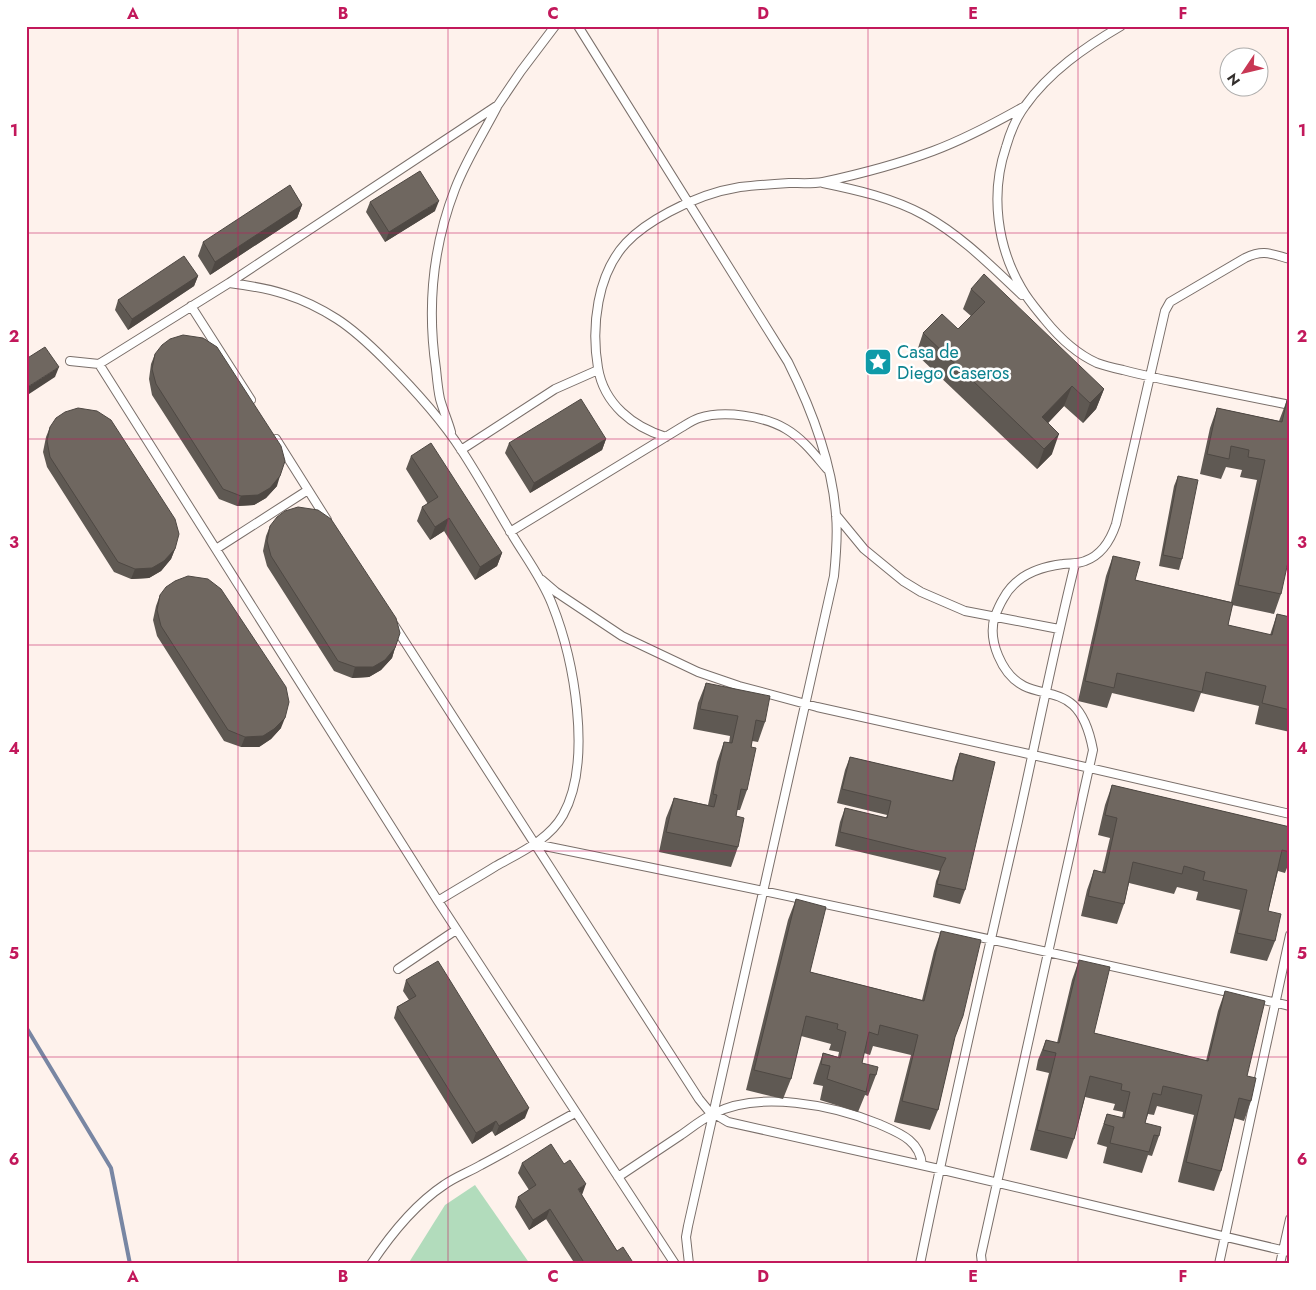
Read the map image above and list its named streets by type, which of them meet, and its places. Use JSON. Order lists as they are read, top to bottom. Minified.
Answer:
{"places":{"place":["Casa de Diego Caseros"]},"north":"bottom left","grid":{"columns":["A","B","C","D","E","F"],"rows":["1","2","3","4","5","6"]}}
